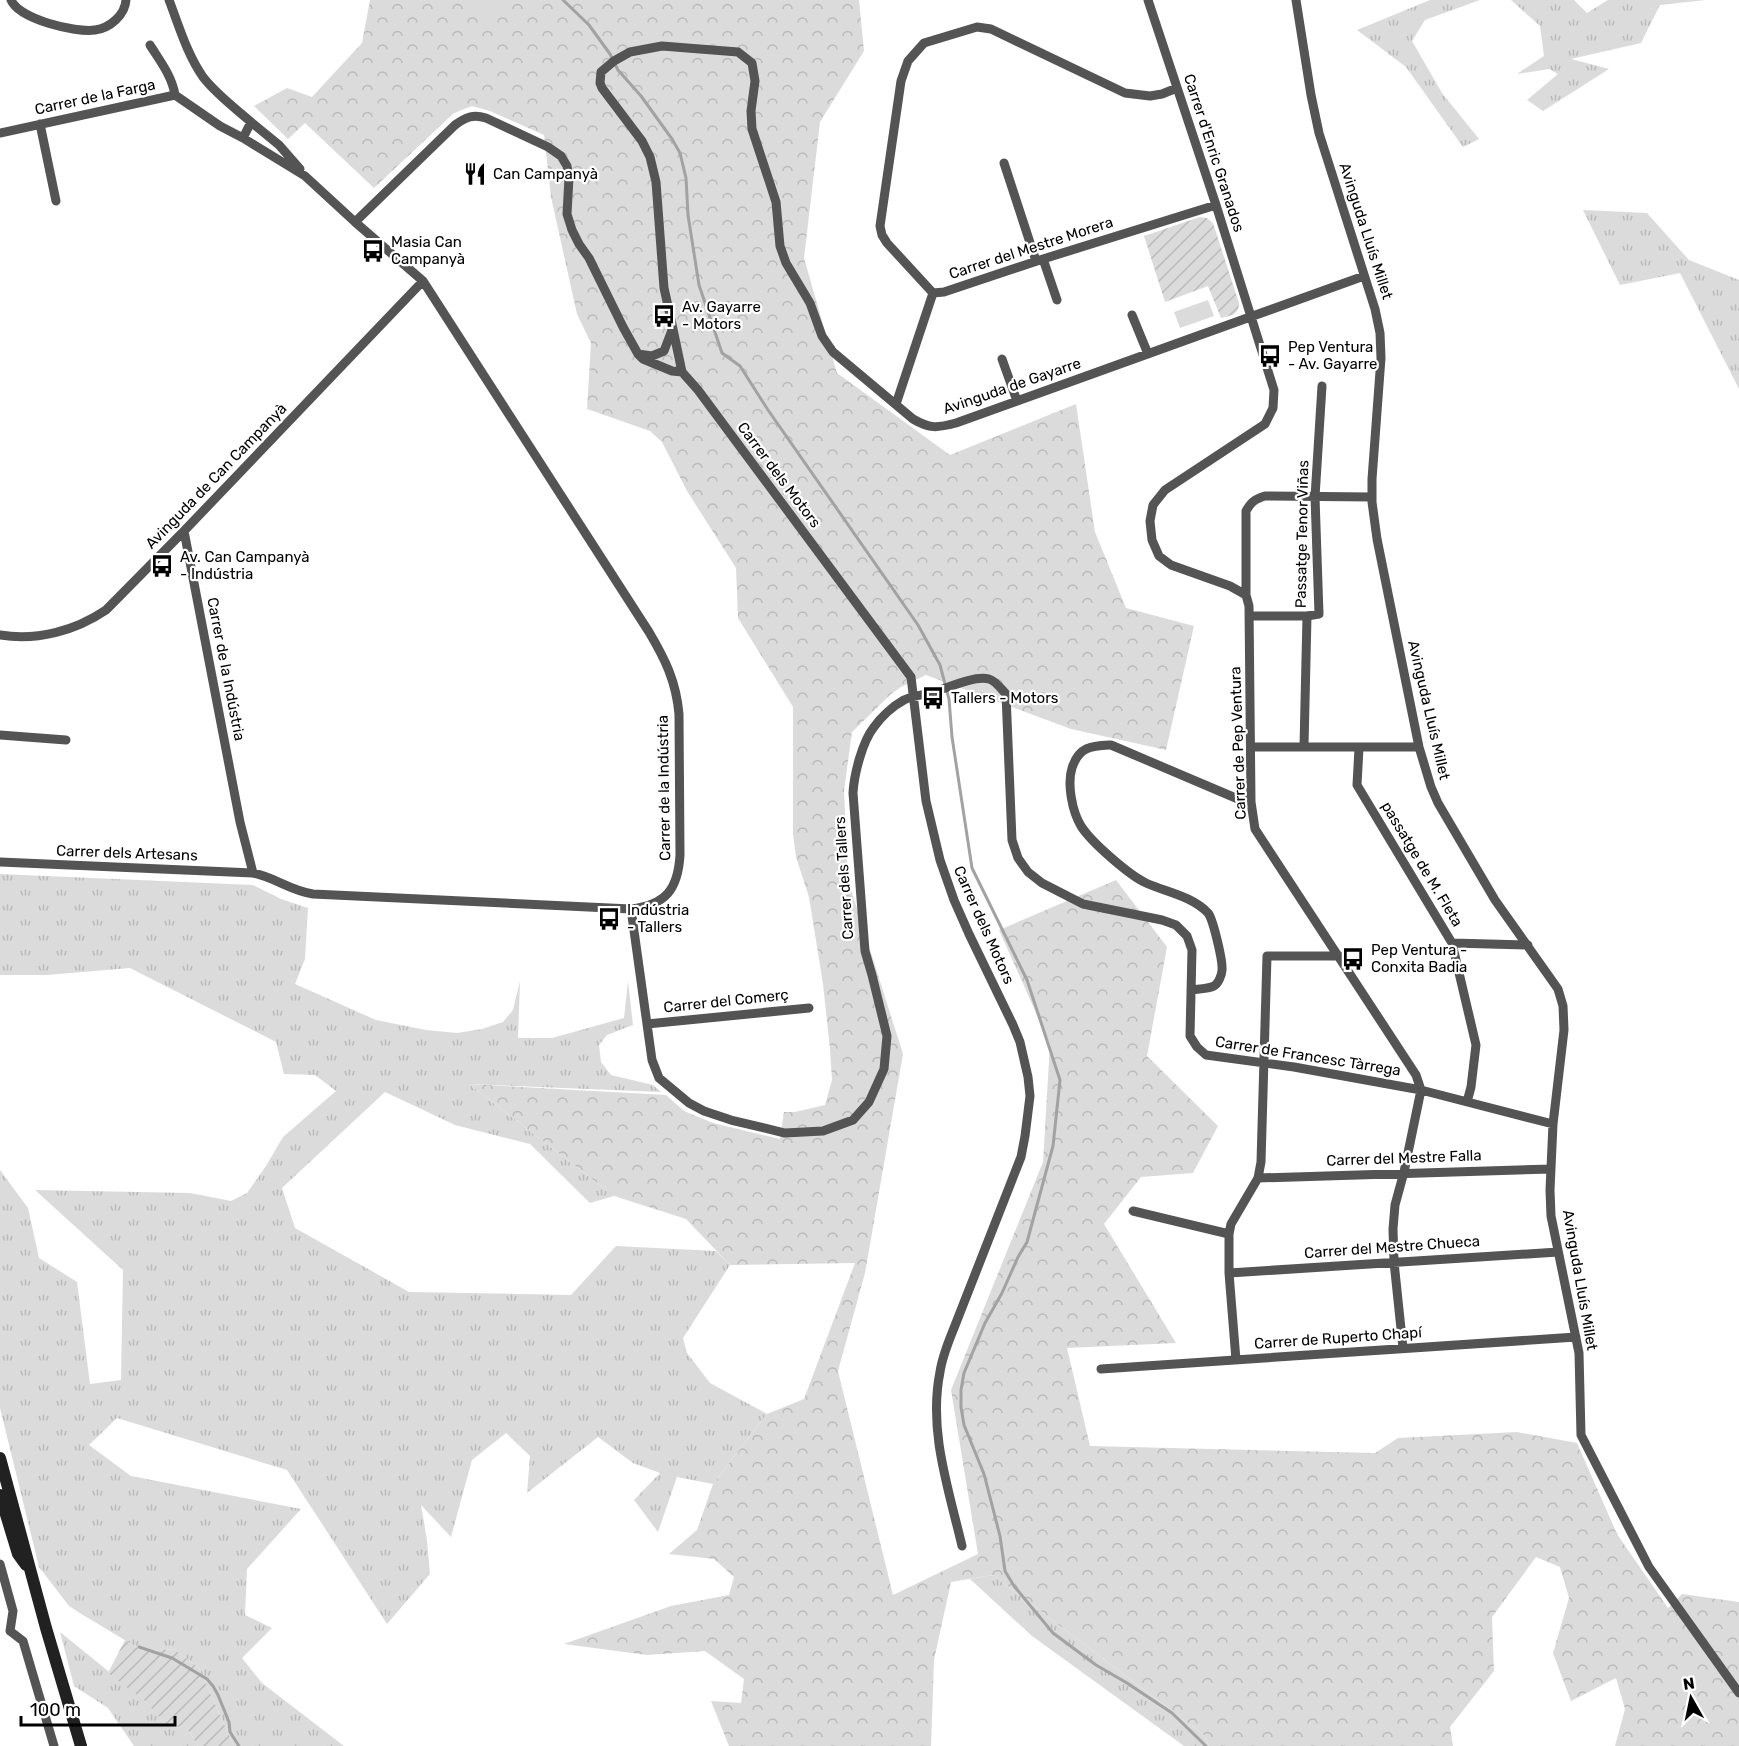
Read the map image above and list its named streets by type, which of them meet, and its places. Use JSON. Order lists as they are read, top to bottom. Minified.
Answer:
{"streets":{"street":["Carrer de la Farga","Carrer d'Enric Granados","Avinguda Lluís Millet","Carrer del Mestre Morera","Avinguda de Gayarre","Carrer dels Motors","Avinguda de Can Campanyà","Passatge Tenor Viñas","Carrer de la Indústria","Carrer de Pep Ventura","Carrer dels Artesans","passatge de M. Fleta","Carrer dels Tallers","Carrer del Comerç","Carrer de Francesc Tàrrega","Carrer del Mestre Falla","Carrer del Mestre Chueca","Carrer de Ruperto Chapí"]},"crossings":[["Carrer de la Farga","Carrer de la Indústria"],["Carrer d'Enric Granados","Carrer del Mestre Morera"],["Carrer d'Enric Granados","Avinguda de Gayarre"],["Avinguda Lluís Millet","Carrer de Francesc Tàrrega"],["Avinguda Lluís Millet","Carrer del Mestre Falla"],["Avinguda Lluís Millet","Carrer del Mestre Chueca"],["Avinguda Lluís Millet","Carrer de Ruperto Chapí"],["Avinguda de Gayarre","Carrer dels Motors"],["Carrer dels Motors","Carrer dels Tallers"],["Carrer dels Motors","Carrer de Francesc Tàrrega"],["Avinguda de Can Campanyà","Carrer de la Indústria"],["Passatge Tenor Viñas","Carrer de Pep Ventura"],["Carrer de la Indústria","Carrer dels Artesans"],["Carrer de la Indústria","Carrer dels Tallers"],["Carrer de Pep Ventura","Carrer de Francesc Tàrrega"],["passatge de M. Fleta","Carrer de Francesc Tàrrega"],["Carrer dels Tallers","Carrer del Comerç"],["Carrer dels Tallers","Carrer de Francesc Tàrrega"]],"places":{"restaurant":["Can Campanyà"],"bus stop":["Masia Can Campanyà","Av. Gayarre - Motors","Pep Ventura - Av. Gayarre","Av. Can Campanyà - Indústria","Tallers - Motors","Indústria - Tallers","Pep Ventura - Conxita Badia"]},"scale_bar":"100 m","north":"top"}
